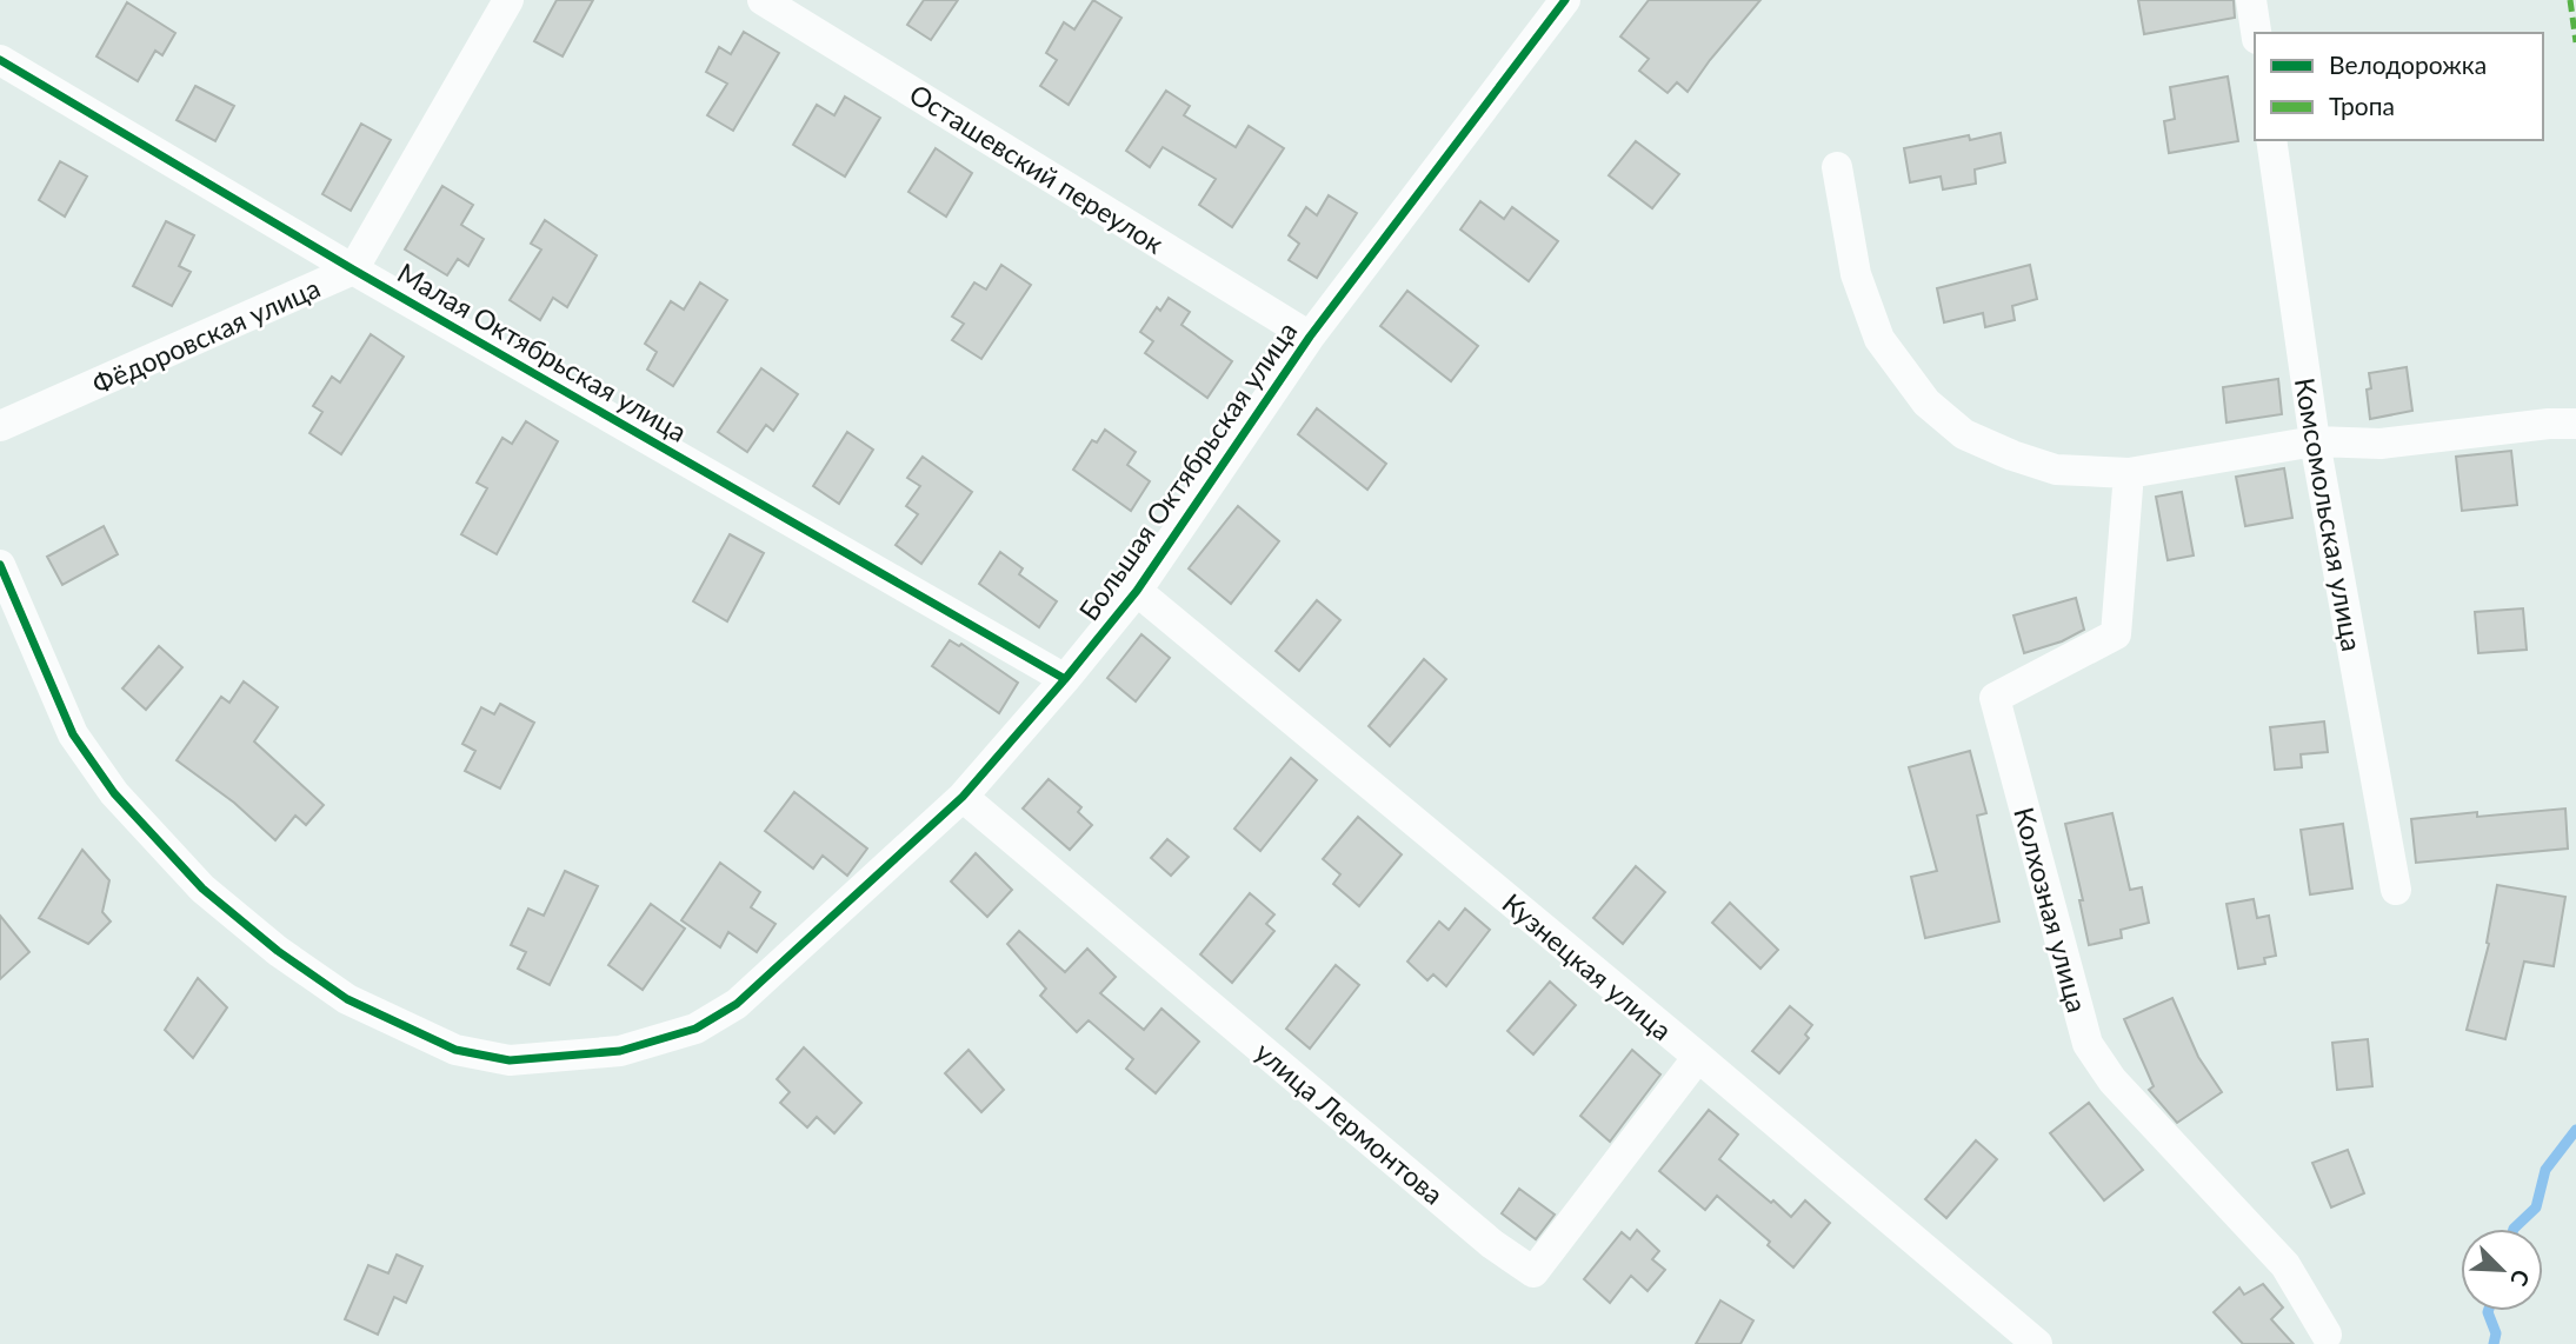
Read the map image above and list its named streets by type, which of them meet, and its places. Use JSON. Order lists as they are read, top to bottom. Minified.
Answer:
{"streets":{"street":["Осташевский переулок","Фёдоровская улица","Малая Октябрьская улица","Большая Октябрьская улица","Комсомольская улица","Колхозная улица","Кузнецкая улица","улица Лермонтова"]},"crossings":[["Осташевский переулок","Большая Октябрьская улица"],["Фёдоровская улица","Малая Октябрьская улица"],["Малая Октябрьская улица","Большая Октябрьская улица"],["Большая Октябрьская улица","Кузнецкая улица"],["Большая Октябрьская улица","улица Лермонтова"],["Кузнецкая улица","улица Лермонтова"]],"legend":["Велодорожка","Тропа"],"north":"bottom right"}
